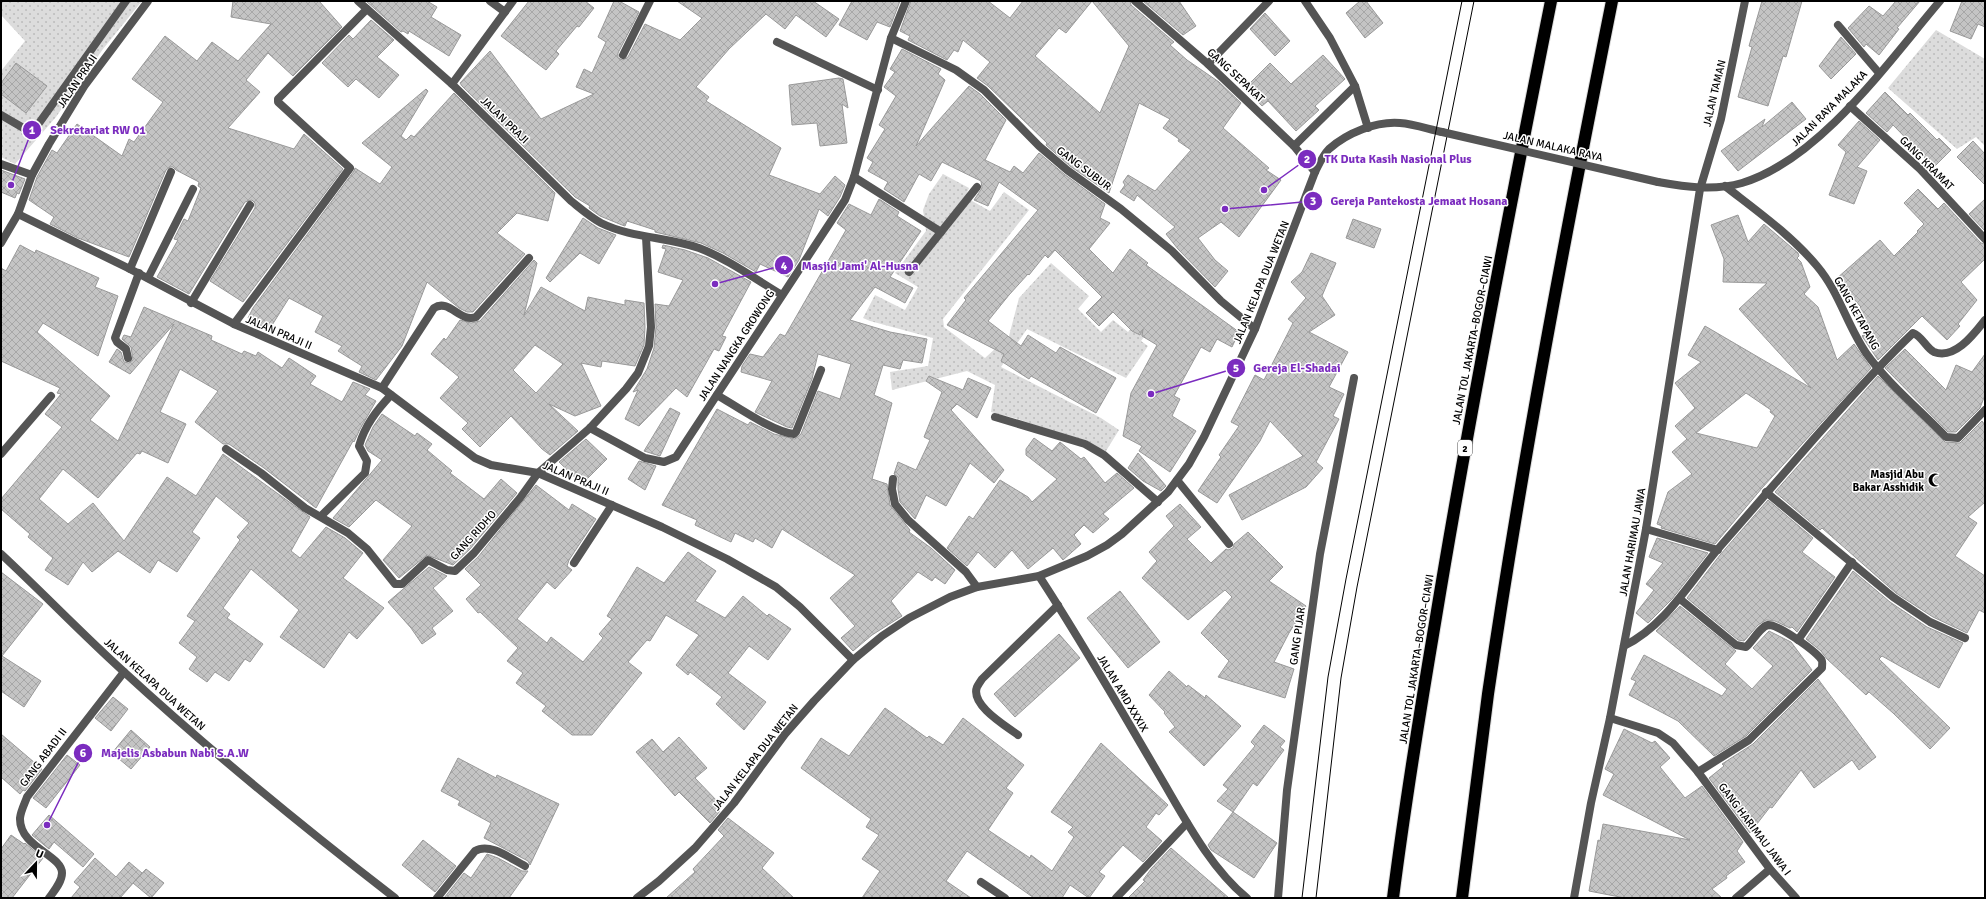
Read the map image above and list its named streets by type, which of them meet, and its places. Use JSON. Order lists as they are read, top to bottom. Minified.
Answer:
{"streets":{"highway":["JALAN TOL JAKARTA–BOGOR–CIAWI","2"],"street":["GANG SEPAKAT","JALAN PRAJI","JALAN TAMAN","JALAN RAYA MALAKA","JALAN MALAKA RAYA","GANG KRAMAT","GANG SUBUR","JALAN KELAPA DUA WETAN","GANG KETAPANG","JALAN PRAJI II","JALAN NANGKA GROWONG","GANG RIDHO","JALAN HARIMAU JAWA","GANG PIJAR","JALAN AMD XXXIX","GANG ABADI II","GANG HARIMAU JAWA I"]},"crossings":[["GANG SEPAKAT","JALAN KELAPA DUA WETAN"],["JALAN PRAJI","JALAN PRAJI II"],["JALAN PRAJI","JALAN NANGKA GROWONG"],["JALAN TAMAN","JALAN RAYA MALAKA"],["JALAN TAMAN","JALAN HARIMAU JAWA"],["JALAN RAYA MALAKA","JALAN MALAKA RAYA"],["JALAN RAYA MALAKA","GANG KRAMAT"],["JALAN RAYA MALAKA","GANG KETAPANG"],["JALAN RAYA MALAKA","JALAN HARIMAU JAWA"],["JALAN MALAKA RAYA","JALAN KELAPA DUA WETAN"],["GANG SUBUR","JALAN KELAPA DUA WETAN"],["GANG SUBUR","JALAN NANGKA GROWONG"],["JALAN KELAPA DUA WETAN","JALAN PRAJI II"],["JALAN KELAPA DUA WETAN","JALAN AMD XXXIX"],["JALAN KELAPA DUA WETAN","GANG ABADI II"],["JALAN PRAJI II","GANG RIDHO"],["JALAN HARIMAU JAWA","GANG HARIMAU JAWA I"]],"places":{"other":["Sekretariat RW 01","TK Duta Kasih Nasional Plus","Gereja Pantekosta Jemaat Hosana","Masjid Jami' Al-Husna","Gereja El-Shadai","Majelis Asbabun Nabi S.A.W"],"mosque":["Masjid Abu Bakar Asshidik"]},"north":"top"}
